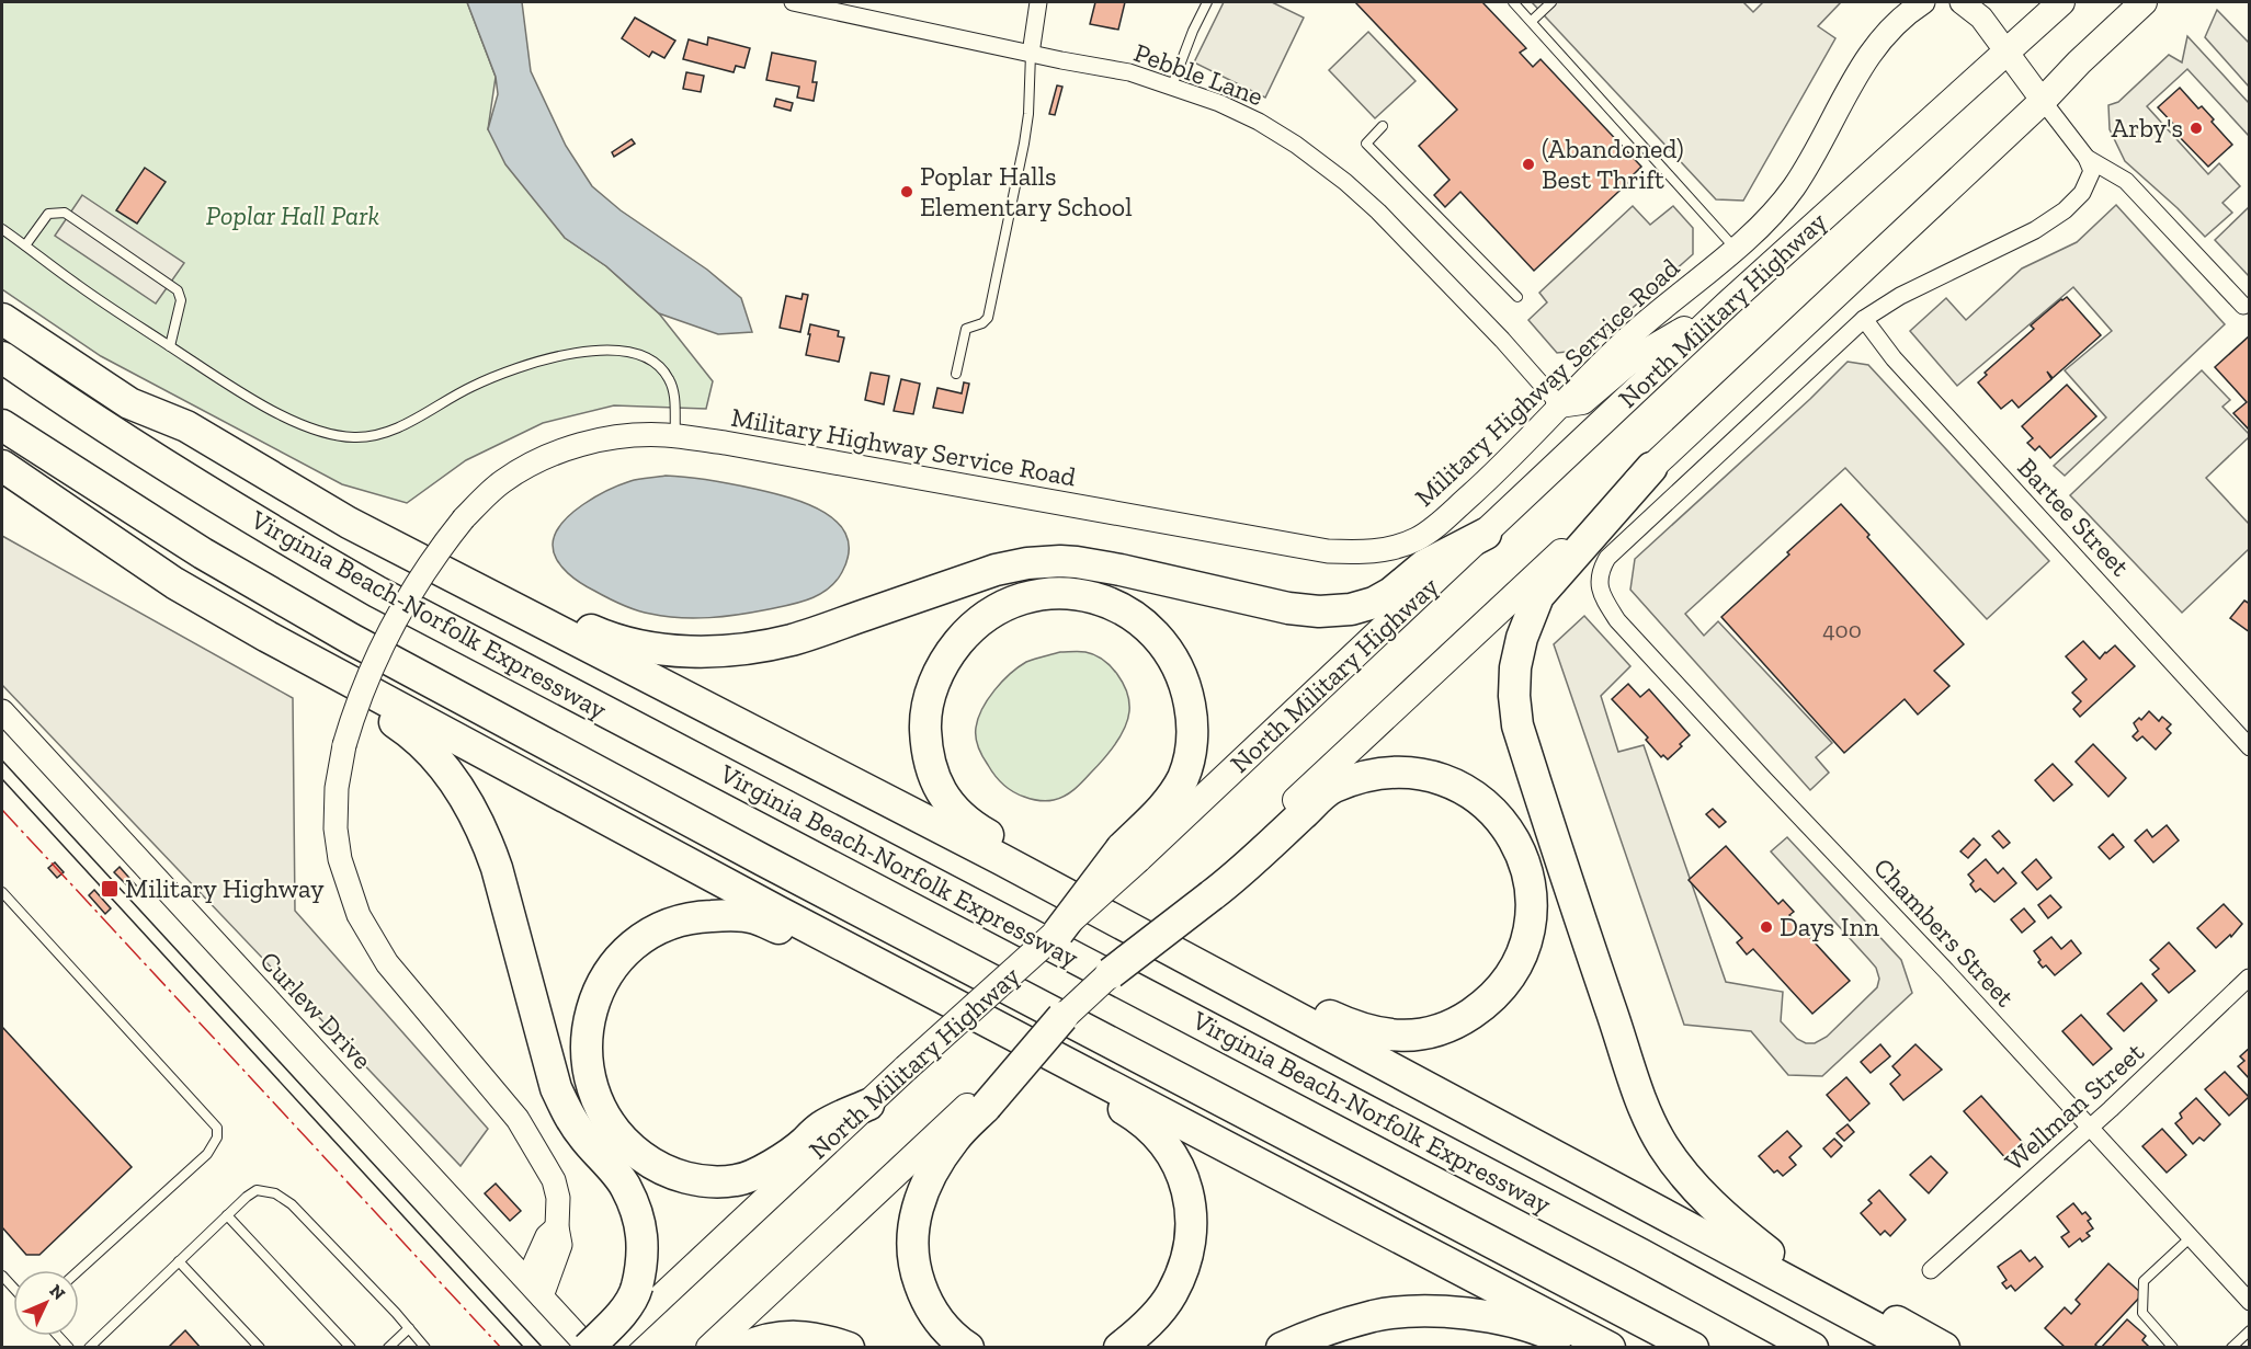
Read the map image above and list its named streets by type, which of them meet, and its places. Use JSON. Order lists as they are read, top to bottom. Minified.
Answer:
{"streets":{"highway":["Virginia Beach-Norfolk Expressway"],"main road":["North Military Highway"],"street":["Pebble Lane","Military Highway Service Road","Bartee Street","Chambers Street","Curlew Drive","Wellman Street"]},"crossings":[["Pebble Lane","Military Highway Service Road"],["Military Highway Service Road","Curlew Drive"],["Bartee Street","Chambers Street"],["Chambers Street","Wellman Street"]],"parks":["Poplar Hall Park"],"places":{"other":["Arby's","(Abandoned) Best Thrift","Poplar Halls Elementary School","Days Inn"],"transit":["Military Highway"]},"house_numbers":["400"],"north":"top right"}
